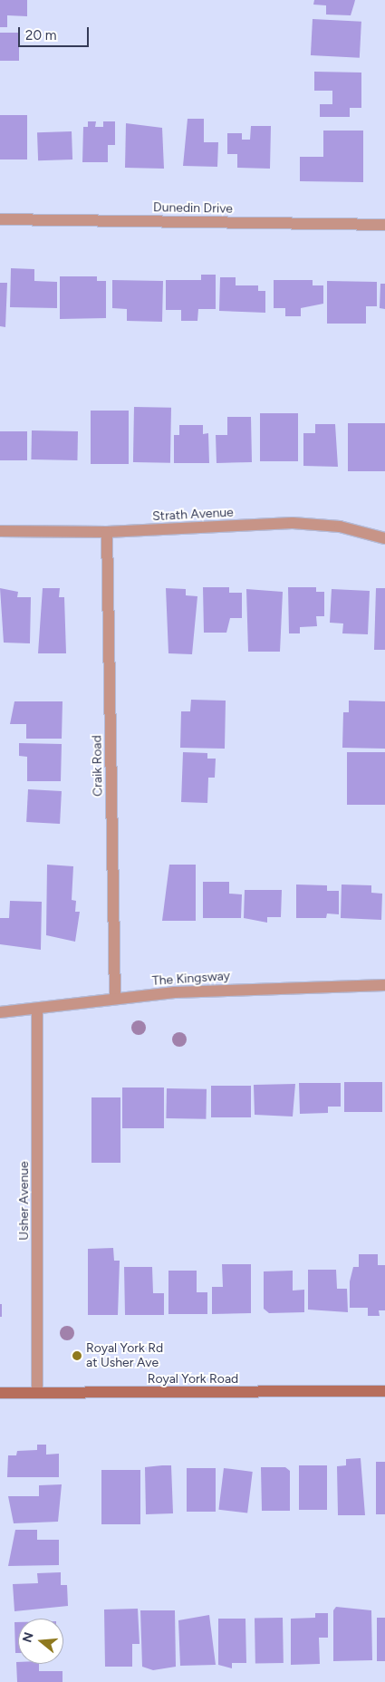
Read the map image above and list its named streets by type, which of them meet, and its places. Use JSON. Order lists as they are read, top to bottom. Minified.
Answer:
{"streets":{"main road":["Royal York Road"],"street":["Dunedin Drive","Strath Avenue","Craik Road","The Kingsway","Usher Avenue"]},"crossings":[["Strath Avenue","Craik Road"],["Craik Road","The Kingsway"],["The Kingsway","Usher Avenue"],["Usher Avenue","Royal York Road"]],"places":["Royal York Rd at Usher Ave"],"scale_bar":"20 m","north":"left"}
